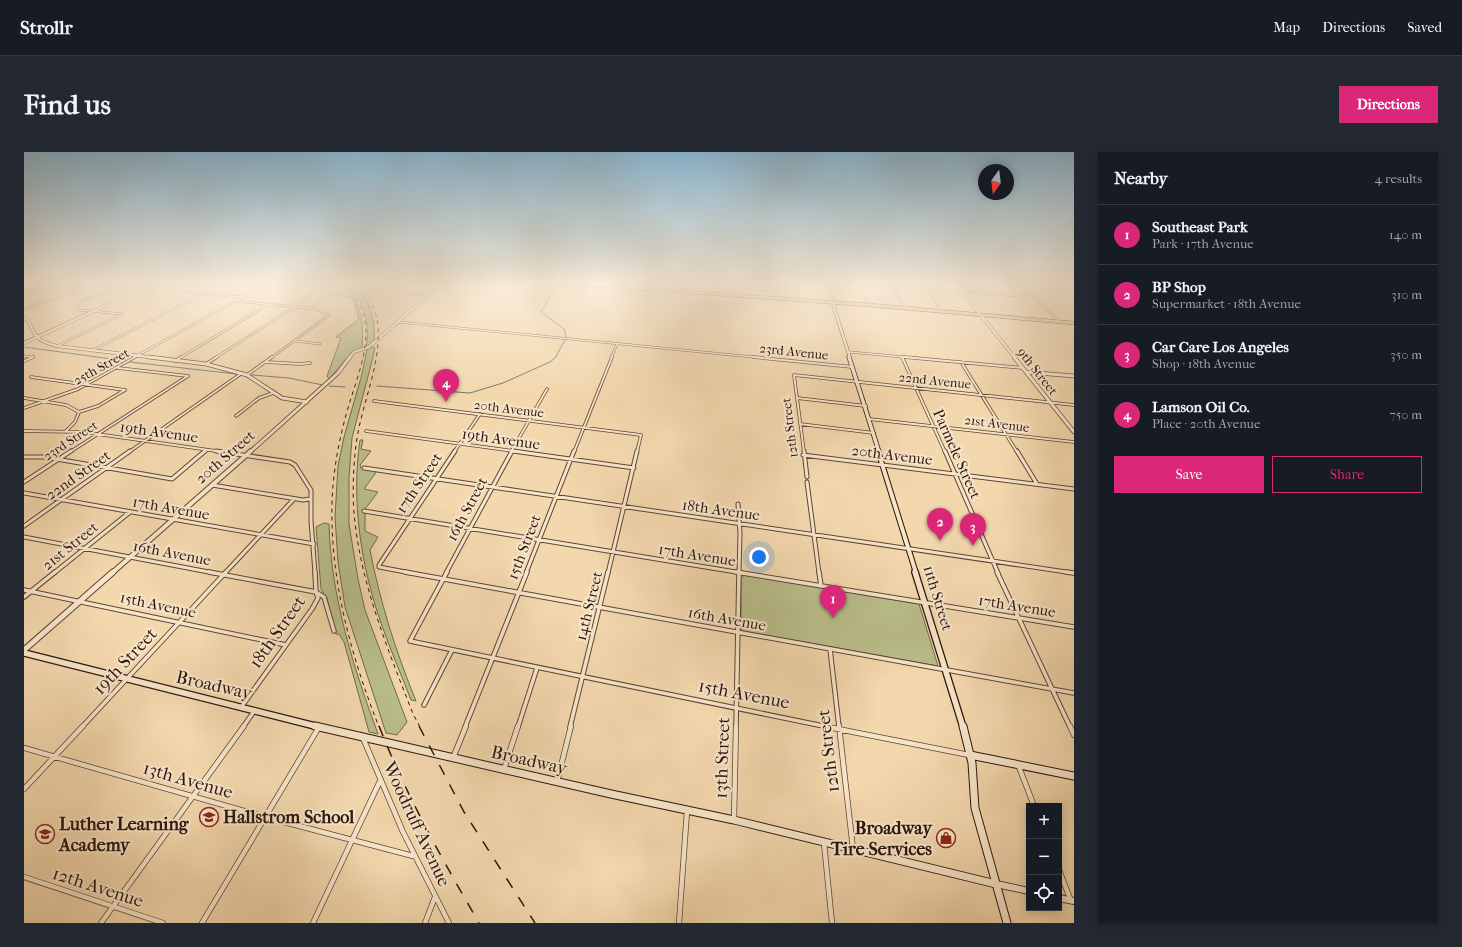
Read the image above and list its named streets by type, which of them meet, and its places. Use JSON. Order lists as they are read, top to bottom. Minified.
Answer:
{"streets":{"main road":["11th Street","15th Avenue","Broadway"],"street":["23rd Avenue","25th Street","9th Street","22nd Avenue","20th Avenue","21st Avenue","12th Street","19th Avenue","23rd Street","Parmele Street","20th Street","22nd Street","17th Street","17th Avenue","16th Street","18th Avenue","21st Street","15th Street","16th Avenue","14th Street","18th Street","19th Street","13th Street","13th Avenue","Woodruff Avenue","12th Avenue"]},"crossings":[["23rd Avenue","9th Street"],["23rd Avenue","Parmele Street"],["23rd Avenue","20th Street"],["23rd Avenue","15th Street"],["23rd Avenue","11th Street"],["25th Street","23rd Street"],["9th Street","22nd Avenue"],["22nd Avenue","12th Street"],["22nd Avenue","Parmele Street"],["22nd Avenue","11th Street"],["20th Avenue","12th Street"],["20th Avenue","Parmele Street"],["20th Avenue","17th Street"],["20th Avenue","16th Street"],["20th Avenue","15th Street"],["20th Avenue","11th Street"],["20th Avenue","14th Street"],["21st Avenue","Parmele Street"],["21st Avenue","11th Street"],["12th Street","16th Avenue"],["12th Street","15th Avenue"],["12th Street","Broadway"],["19th Avenue","23rd Street"],["19th Avenue","20th Street"],["19th Avenue","22nd Street"],["19th Avenue","17th Street"],["19th Avenue","16th Street"],["19th Avenue","15th Street"],["19th Avenue","14th Street"],["Parmele Street","17th Avenue"],["Parmele Street","18th Avenue"],["Parmele Street","16th Avenue"],["20th Street","17th Avenue"],["20th Street","16th Avenue"],["20th Street","15th Avenue"],["22nd Street","17th Avenue"],["17th Street","17th Avenue"],["17th Street","18th Avenue"],["17th Street","16th Avenue"],["17th Avenue","16th Street"],["17th Avenue","21st Street"],["17th Avenue","15th Street"],["17th Avenue","11th Street"],["17th Avenue","14th Street"],["17th Avenue","19th Street"],["17th Avenue","13th Street"],["16th Street","18th Avenue"],["16th Street","16th Avenue"],["16th Street","15th Avenue"],["18th Avenue","15th Street"],["18th Avenue","11th Street"],["18th Avenue","14th Street"],["18th Avenue","13th Street"],["21st Street","16th Avenue"],["21st Street","15th Avenue"],["15th Street","16th Avenue"],["15th Street","15th Avenue"],["15th Street","Broadway"],["16th Avenue","11th Street"],["16th Avenue","14th Street"],["16th Avenue","18th Street"],["16th Avenue","19th Street"],["16th Avenue","13th Street"],["11th Street","15th Avenue"],["11th Street","Broadway"],["15th Avenue","14th Street"],["15th Avenue","18th Street"],["15th Avenue","19th Street"],["15th Avenue","13th Street"],["14th Street","Broadway"],["18th Street","Broadway"],["19th Street","Broadway"],["19th Street","13th Avenue"],["Broadway","13th Street"],["Broadway","Woodruff Avenue"],["13th Avenue","Woodruff Avenue"]],"places":{"school or university":["Hallstrom School","Luther Learning Academy"],"shop":["Broadway Tire Services"]},"north":"bottom","page":{"header":"Strollr","nav":["Map","Directions","Saved"],"buttons":["Directions",["Save","Share"]],"title":"Find us","heading":["Nearby","4 results"],"list":[{"mark":"1","name":"Southeast Park","note":"Park · 17th Avenue","value":"140 m"},{"mark":"2","name":"BP Shop","note":"Supermarket · 18th Avenue","value":"310 m"},{"mark":"3","name":"Car Care Los Angeles","note":"Shop · 18th Avenue","value":"350 m"},{"mark":"4","name":"Lamson Oil Co.","note":"Place · 20th Avenue","value":"750 m"}],"pins":["4","2","3","1"],"map_buttons":["+","−"]}}
